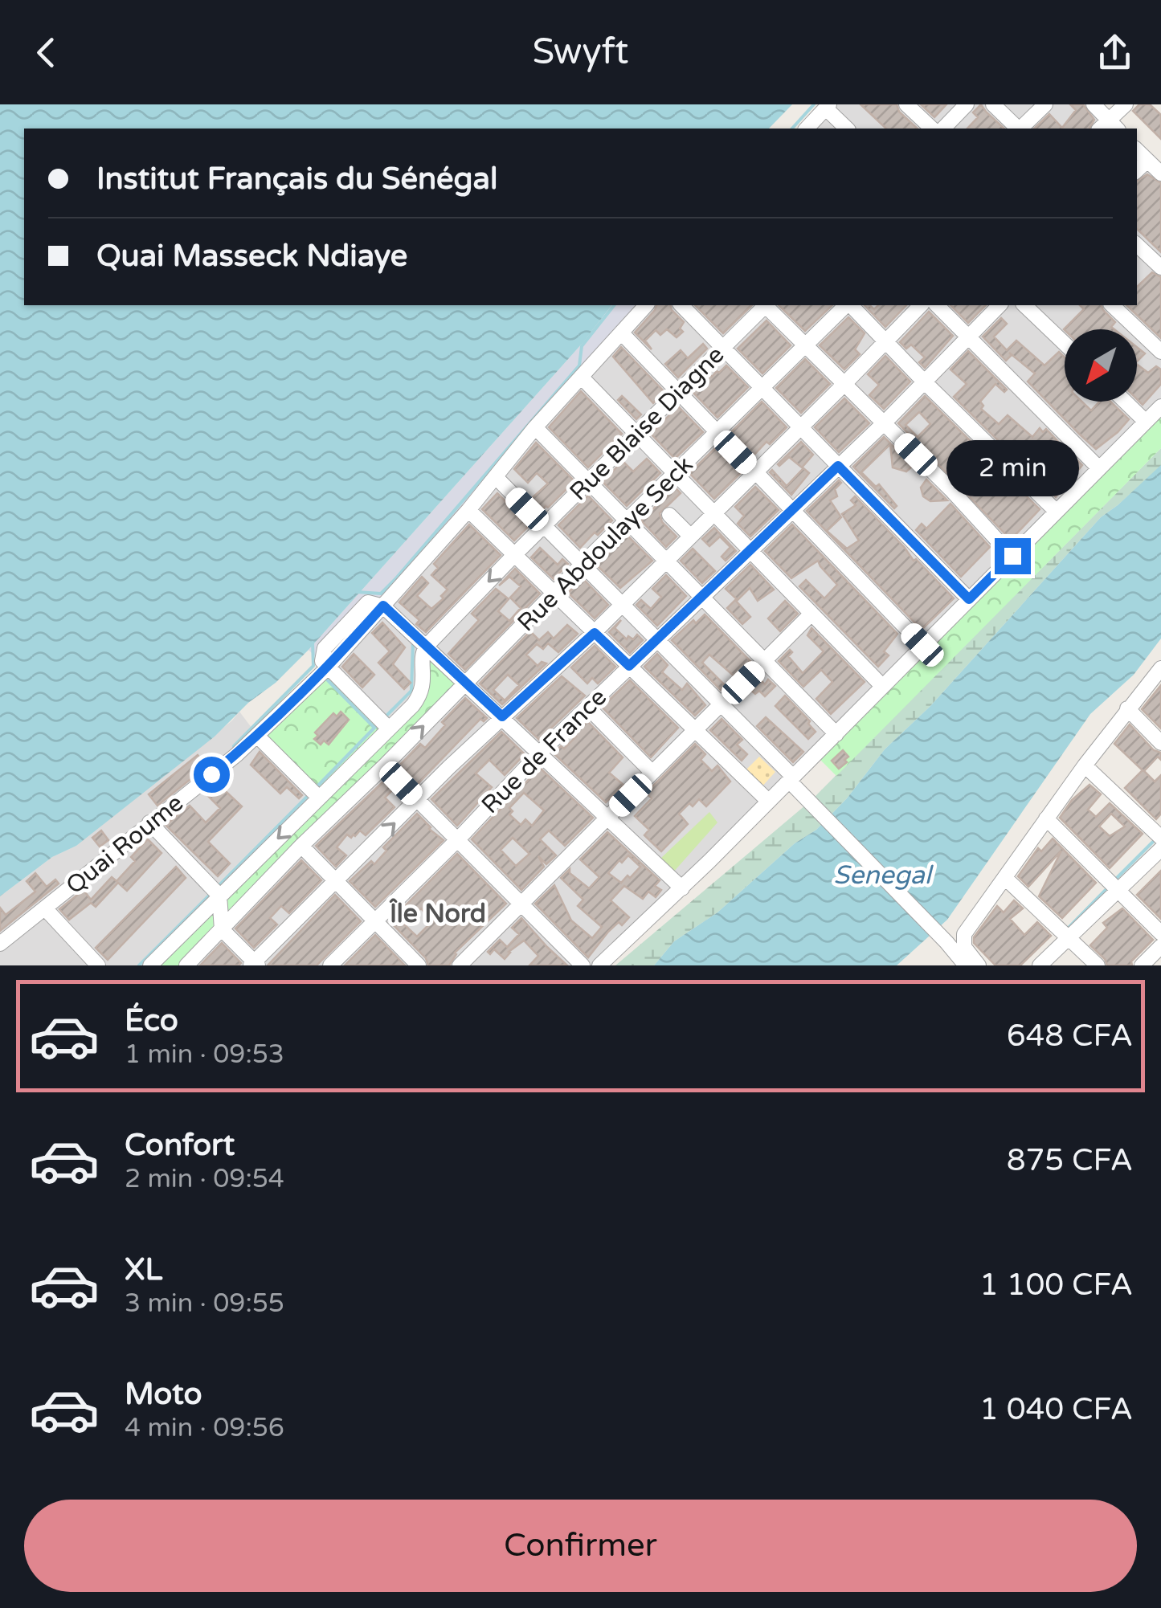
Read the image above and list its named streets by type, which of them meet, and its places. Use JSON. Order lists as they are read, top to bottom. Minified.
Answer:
{"streets":{"street":["Rue Blaise Diagne","Rue Abdoulaye Seck","Rue de France","Quai Roume"]},"districts":["Île Nord"],"water":["Senegal"],"north":"bottom left","page":{"header":"Swyft","banner":["Institut Français du Sénégal","Quai Masseck Ndiaye"],"bubble":"2 min","list":[{"name":"Éco","note":"1 min · 09:53","value":"648 CFA"},{"name":"Confort","note":"2 min · 09:54","value":"875 CFA"},{"name":"XL","note":"3 min · 09:55","value":"1 100 CFA"},{"name":"Moto","note":"4 min · 09:56","value":"1 040 CFA"}],"buttons":"Confirmer"}}
